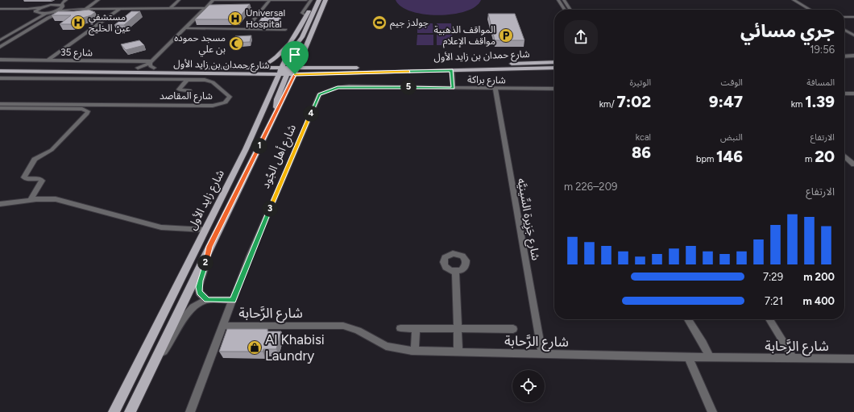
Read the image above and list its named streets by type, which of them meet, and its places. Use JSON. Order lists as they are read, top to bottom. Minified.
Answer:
{"streets":{"main road":["شارع حمدان بن زايد الأول","شارع زايد الأول"],"street":["شارع 35","شارع براكة","شارع المقاصد","شارع أهل الجُود","شارع جَزِيرة السِّينيَّه","شارع الرَّحابة"]},"crossings":[["شارع 35","شارع حمدان بن زايد الأول"],["شارع حمدان بن زايد الأول","شارع زايد الأول"],["شارع براكة","شارع أهل الجُود"],["شارع براكة","شارع جَزِيرة السِّينيَّه"],["شارع أهل الجُود","شارع الرَّحابة"],["شارع جَزِيرة السِّينيَّه","شارع الرَّحابة"]],"places":{"hospital":["Universal Hospital","مستشفي عين الخليج"],"sports":["جولدز جيم"],"parking":["المواقف الذهبية مواقف الإعلام"],"mosque":["مسجد حموده بن علي"],"shop":["Al Khabisi Laundry"]},"page":{"heading":["جري مسائي","19:56"],"stats":[["المسافة","1.39 km"],["الوقت","9:47"],["الوتيرة","7:02 /km"],["الارتفاع","20 m"],["النبض","146 bpm"],["kcal","86"]],"pins":["5","4","1","3","2"],"chart":["الارتفاع","209–226 m"],"list":[{"name":"200 m","note":"7:29"},{"name":"400 m","note":"7:21"}]}}
